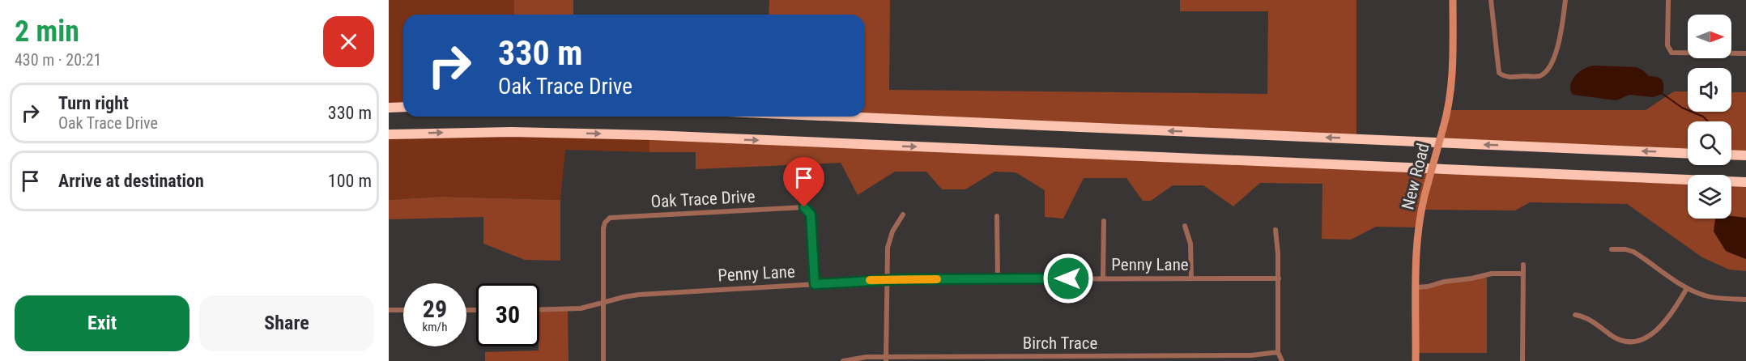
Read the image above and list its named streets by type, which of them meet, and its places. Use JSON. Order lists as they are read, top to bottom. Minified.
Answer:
{"streets":{"street":["New Road","Oak Trace Drive","Penny Lane","Birch Trace"]},"crossings":[["Oak Trace Drive","Penny Lane"]],"north":"right","page":{"heading":["2 min","430 m · 20:21"],"turn":["330 m","Oak Trace Drive"],"list":[{"name":"Turn right","note":"Oak Trace Drive","value":"330 m"},{"name":"Arrive at destination","value":"100 m"}],"speed":"29 km/h","limit":"30","buttons":["Exit","Share"]}}
